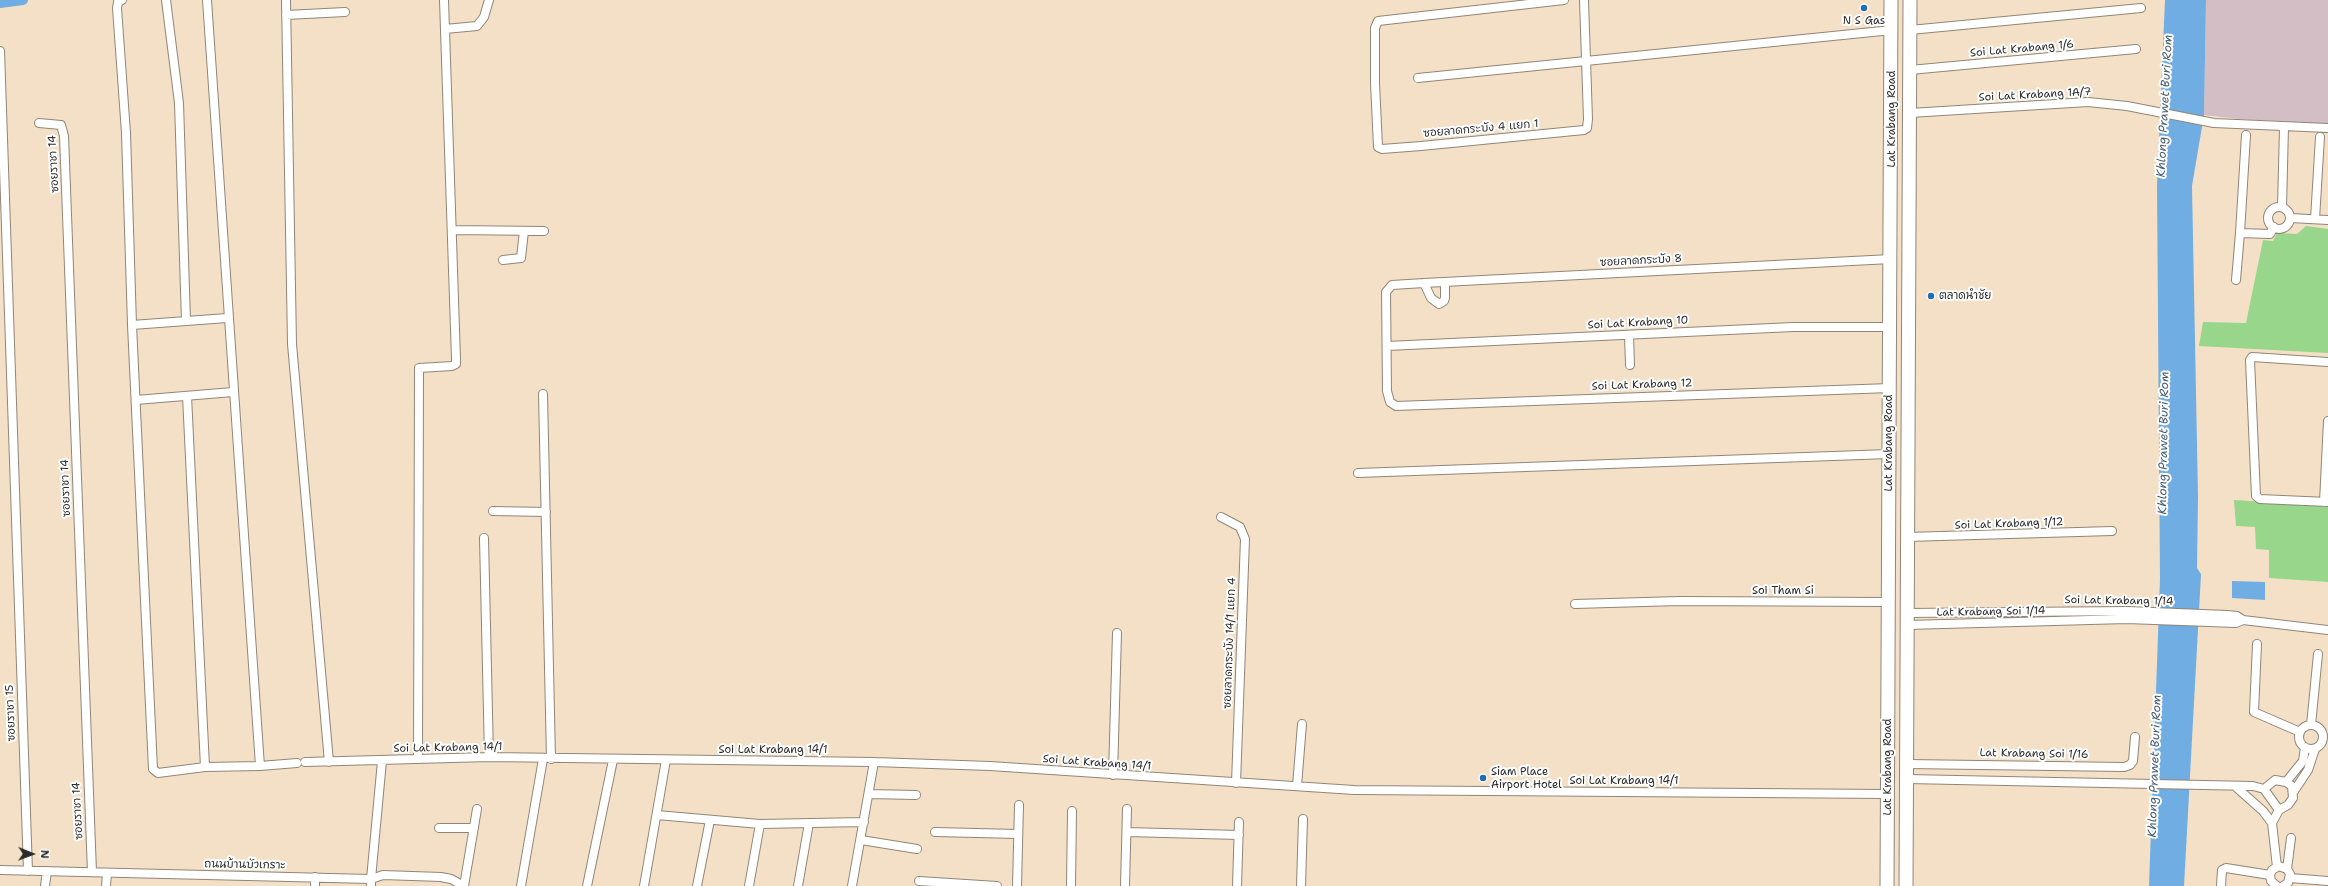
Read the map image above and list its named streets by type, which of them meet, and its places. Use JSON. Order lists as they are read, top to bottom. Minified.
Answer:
{"streets":{"main road":["Lat Krabang Road"],"street":["Soi Lat Krabang 1/6","Soi Lat Krabang 1A/7","ซอยลาดกระบัง 4 แยก 1","ซอยราชา 14","ซอยลาดกระบัง 8","Soi Lat Krabang 10","Soi Lat Krabang 12","Soi Lat Krabang 1/12","Soi Tham Si","Soi Lat Krabang 1/14","Lat Krabang Soi 1/14","ซอยลาดกระบัง 14/1 แยก 4","ซอยราชา 15","Soi Lat Krabang 14/1","Lat Krabang Soi 1/16","ถนนบ้านบัวเกราะ"]},"crossings":[["Soi Lat Krabang 1/6","Lat Krabang Road"],["Soi Lat Krabang 1A/7","Lat Krabang Road"],["Lat Krabang Road","ซอยลาดกระบัง 8"],["Lat Krabang Road","Soi Lat Krabang 10"],["Lat Krabang Road","Soi Lat Krabang 12"],["Lat Krabang Road","Soi Lat Krabang 1/12"],["Lat Krabang Road","Soi Tham Si"],["Lat Krabang Road","Soi Lat Krabang 1/14"],["Lat Krabang Road","Lat Krabang Soi 1/14"],["Lat Krabang Road","Soi Lat Krabang 14/1"],["Lat Krabang Road","Lat Krabang Soi 1/16"],["ซอยราชา 14","ถนนบ้านบัวเกราะ"],["ซอยลาดกระบัง 8","Soi Lat Krabang 10"],["ซอยลาดกระบัง 8","Soi Lat Krabang 12"],["Soi Lat Krabang 10","Soi Lat Krabang 12"],["Soi Lat Krabang 1/14","Lat Krabang Soi 1/14"],["ซอยลาดกระบัง 14/1 แยก 4","Soi Lat Krabang 14/1"],["ซอยราชา 15","ถนนบ้านบัวเกราะ"]],"water":["Khlong Prawet Buri Rom"],"places":["N S Gas","ตลาดนำชัย","Siam Place Airport Hotel"],"north":"right"}
